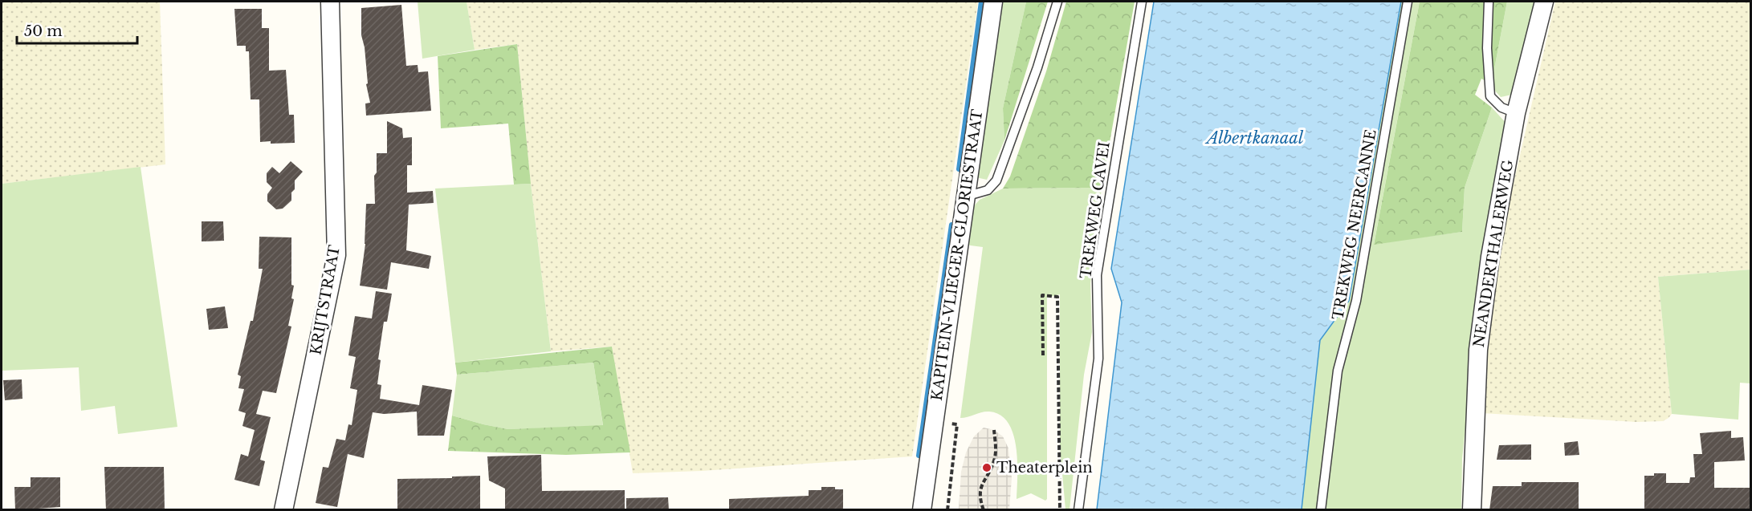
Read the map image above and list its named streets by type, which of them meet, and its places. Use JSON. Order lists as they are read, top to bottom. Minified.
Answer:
{"streets":{"street":["NEANDERTHALERWEG","KAPITEIN-VLIEGER-GLORIESTRAAT","KRIJTSTRAAT"],"lane":["TREKWEG CAVEI","TREKWEG NEERCANNE"]},"water":["Albertkanaal"],"places":["Theaterplein"],"scale_bar":"50 m"}
